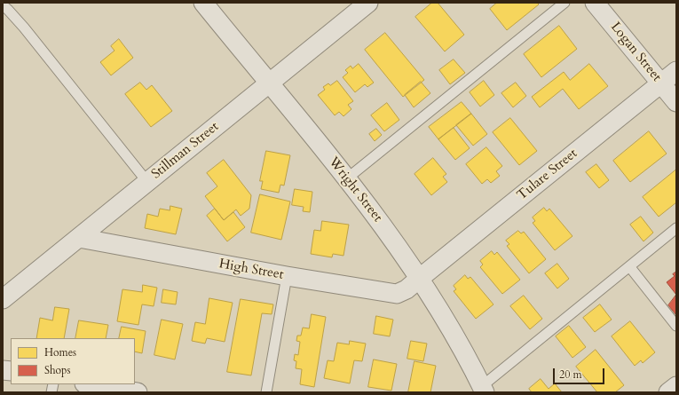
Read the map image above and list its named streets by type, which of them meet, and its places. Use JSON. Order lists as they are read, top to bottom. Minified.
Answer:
{"streets":{"street":["Logan Street","Stillman Street","Tulare Street","Wright Street","High Street"]},"crossings":[["Logan Street","Tulare Street"],["Stillman Street","Wright Street"],["Stillman Street","High Street"],["Tulare Street","Wright Street"],["Tulare Street","High Street"],["Wright Street","High Street"]],"legend":["Homes","Shops"],"scale_bar":"20 m"}
